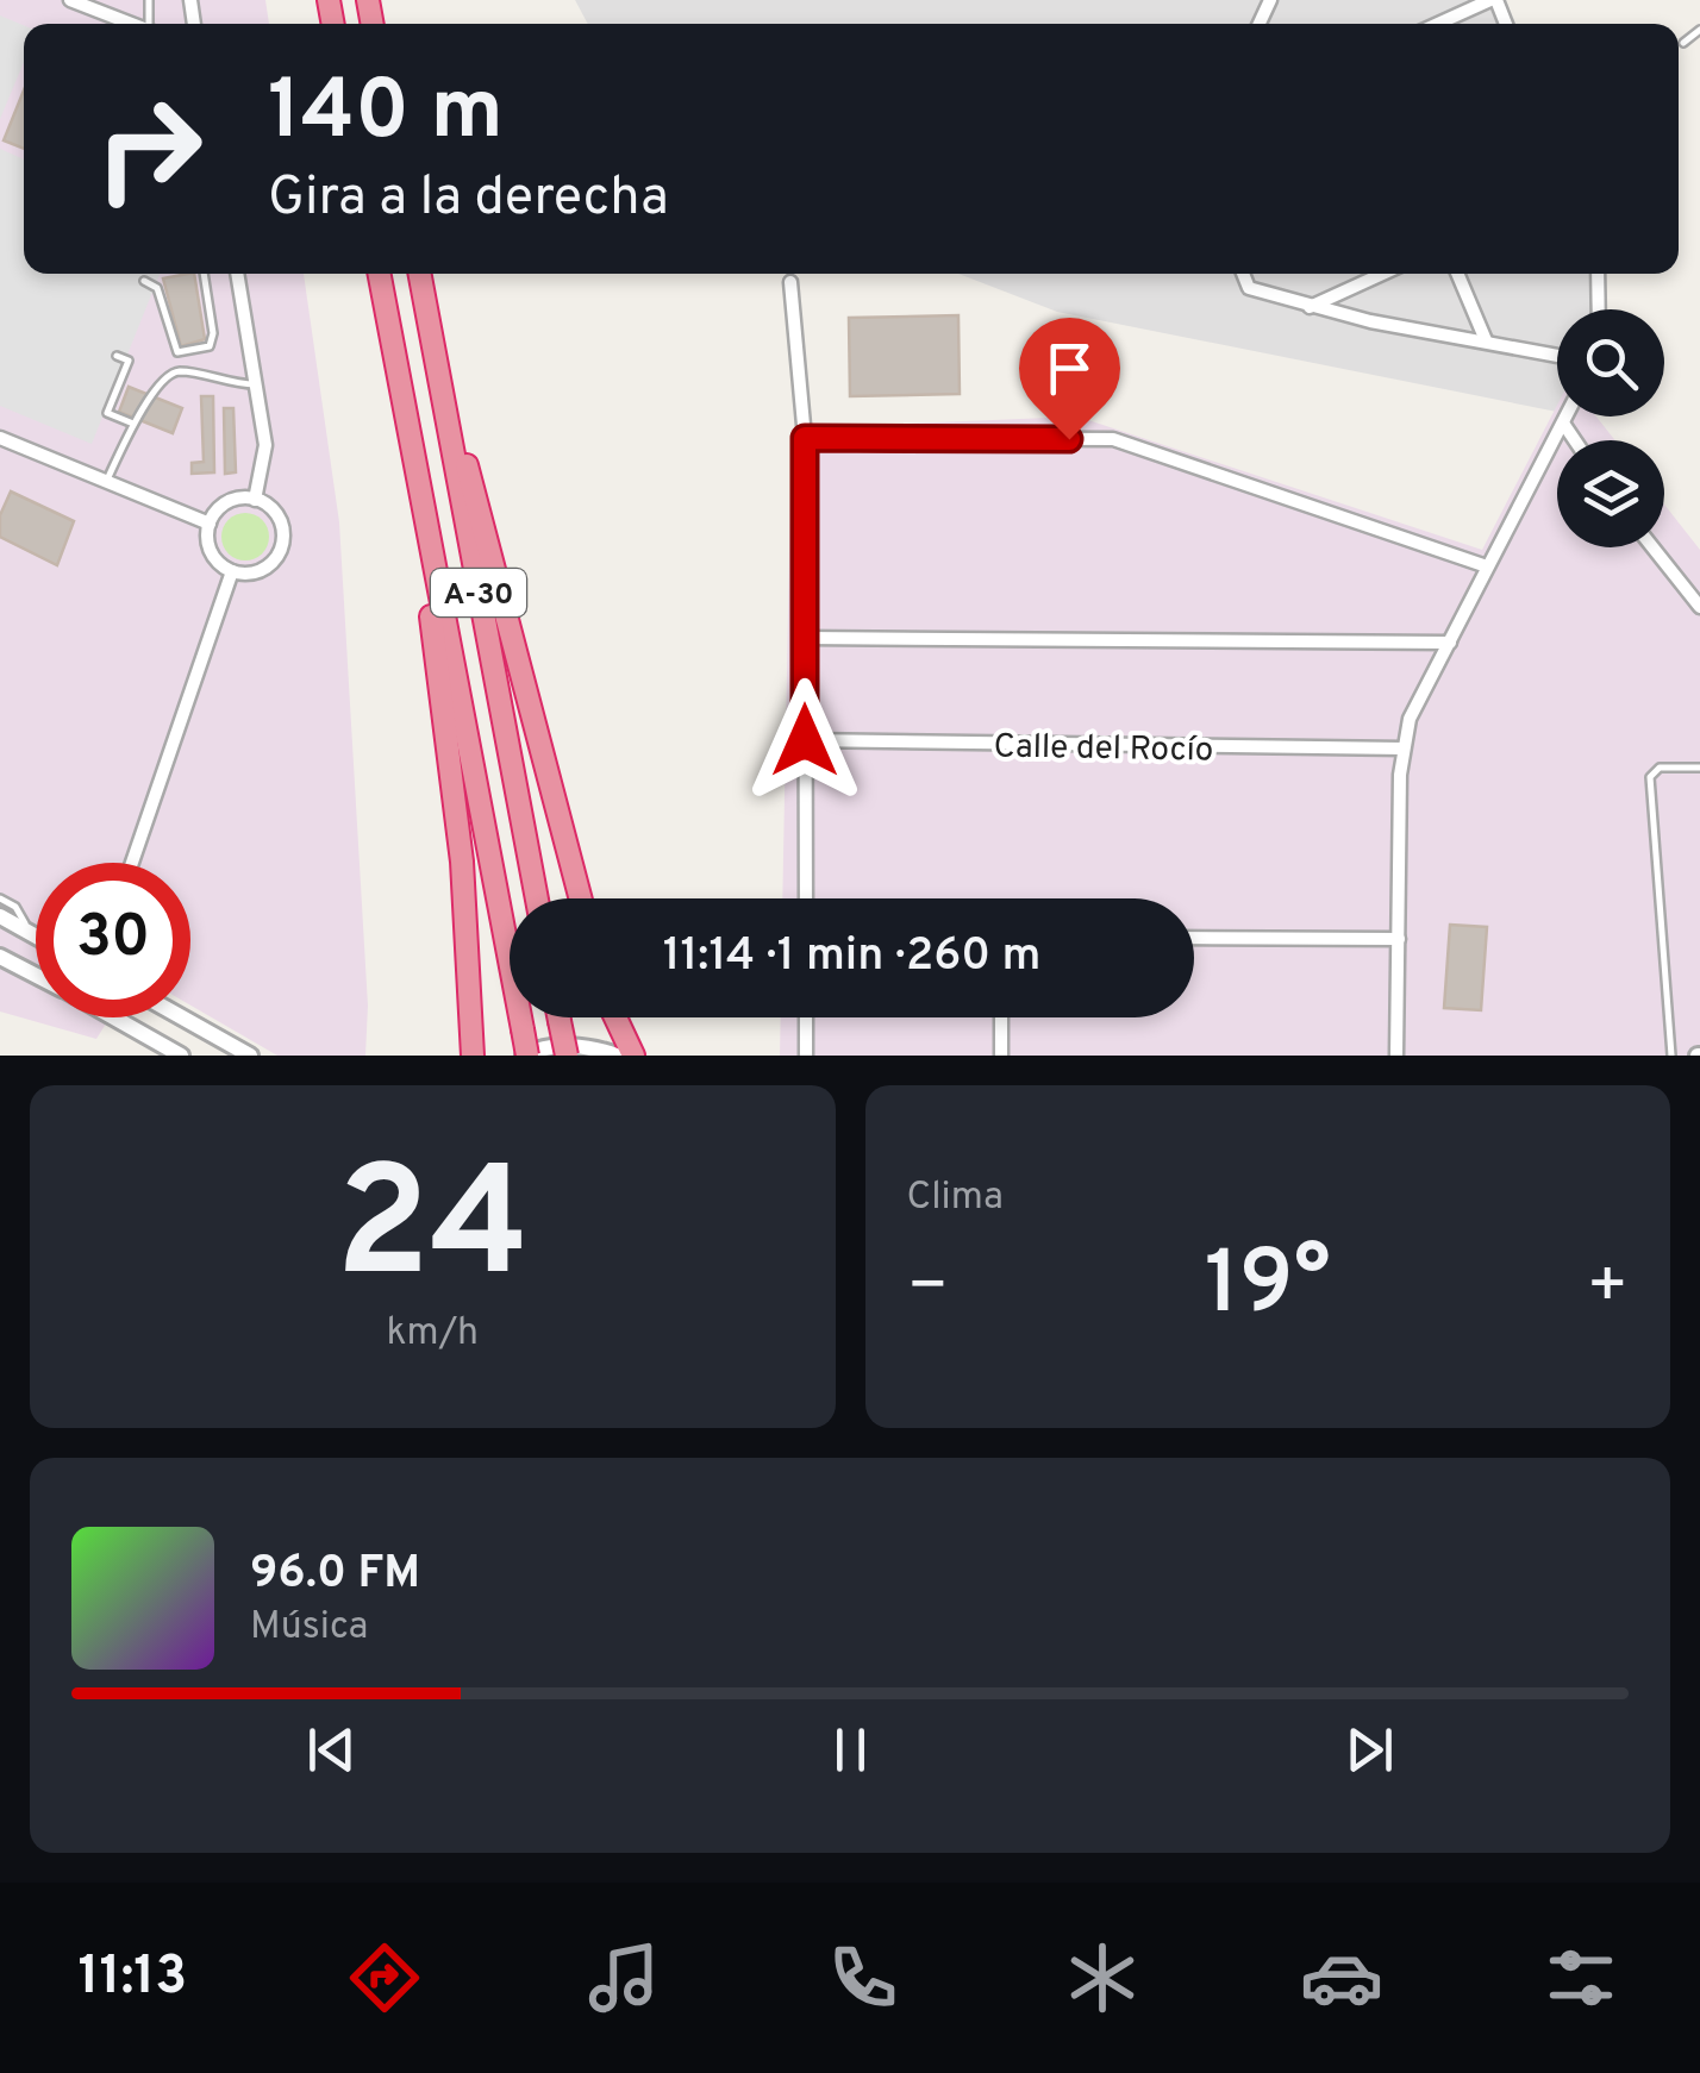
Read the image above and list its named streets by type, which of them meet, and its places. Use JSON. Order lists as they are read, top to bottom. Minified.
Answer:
{"streets":{"highway":["A-30"],"street":["Calle del Rocío"]},"page":{"turn":["140 m","Gira a la derecha"],"limit":"30","trip":"11:14 · 1 min · 260 m","tile":[["24","km/h"],"Clima"],"heat":["−","19°","+"],"song":["96.0 FM","Música"],"tabs":"11:13"}}
